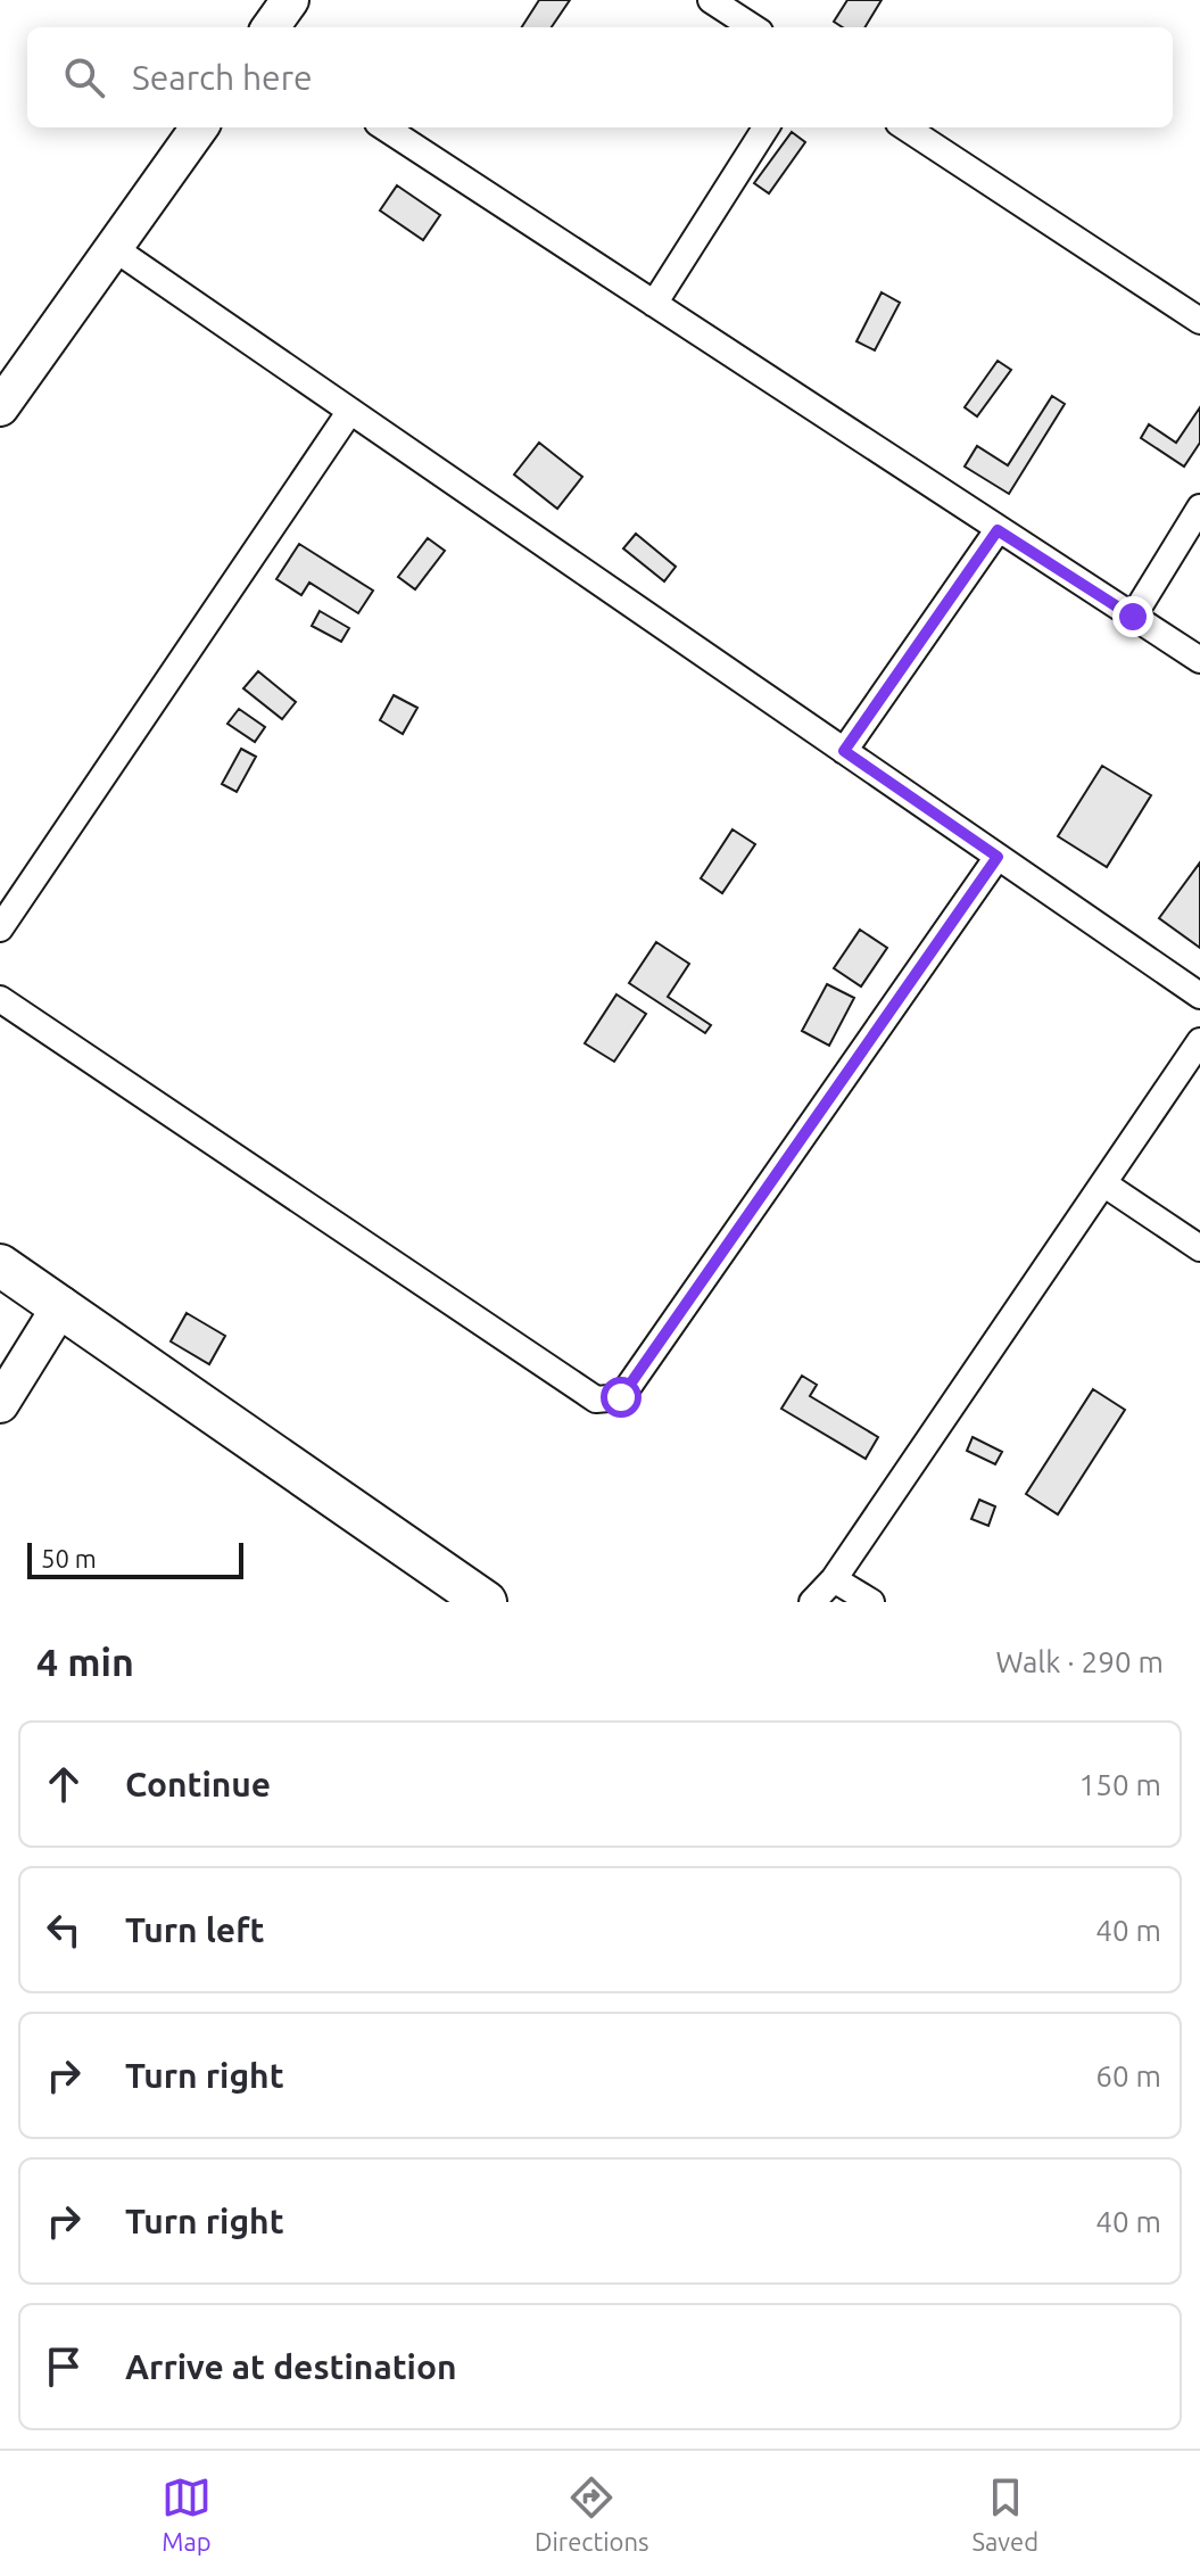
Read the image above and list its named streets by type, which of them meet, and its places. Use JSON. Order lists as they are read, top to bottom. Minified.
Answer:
{"scale_bar":"50 m","page":{"search":"Search here","scale":"50 m","heading":["4 min","Walk · 290 m"],"list":[["Continue","150 m"],["Turn left","40 m"],["Turn right","60 m"],["Turn right","40 m"],"Arrive at destination"],"nav":["Map","Directions","Saved"]}}
